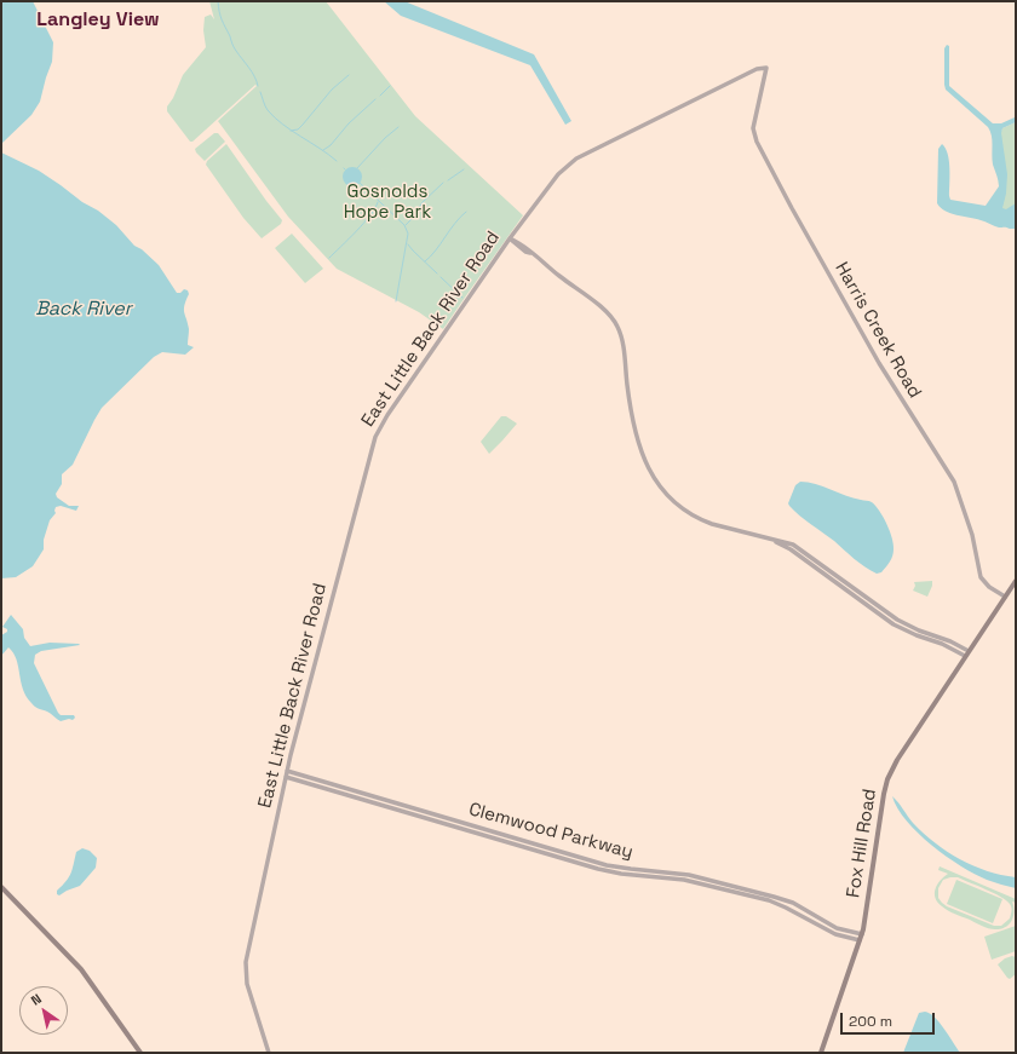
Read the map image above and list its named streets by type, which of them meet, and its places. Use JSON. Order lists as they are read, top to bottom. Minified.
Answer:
{"streets":{"main road":["Fox Hill Road"],"street":["East Little Back River Road","Harris Creek Road","Clemwood Parkway"]},"crossings":[["East Little Back River Road","Harris Creek Road"],["East Little Back River Road","Clemwood Parkway"],["Harris Creek Road","Fox Hill Road"],["Clemwood Parkway","Fox Hill Road"]],"districts":["Langley View"],"water":["Back River"],"parks":["Gosnolds Hope Park"],"scale_bar":"200 m","north":"top left"}
